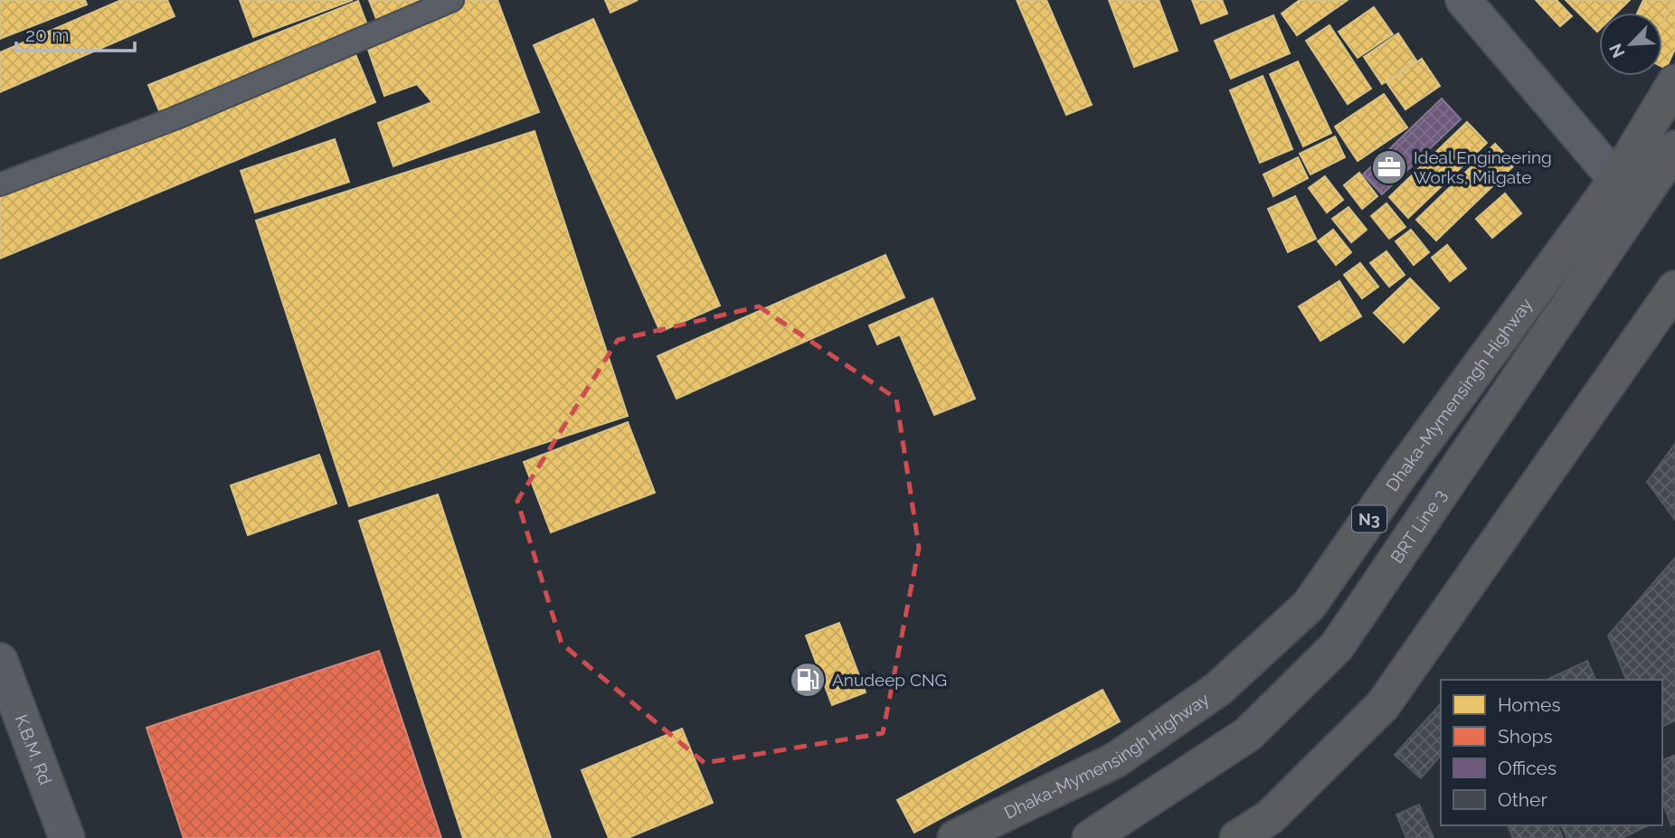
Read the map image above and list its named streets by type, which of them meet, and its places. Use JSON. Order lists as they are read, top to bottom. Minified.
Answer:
{"streets":{"highway":["Dhaka-Mymensingh Highway","N3","BRT Line 3"],"street":["K.B.M. Rd"]},"places":{"office":["Ideal Engineering Works, Milgate"],"fuel station":["Anudeep CNG"]},"legend":["Homes","Shops","Offices","Other"],"scale_bar":"20 m","north":"bottom left"}
